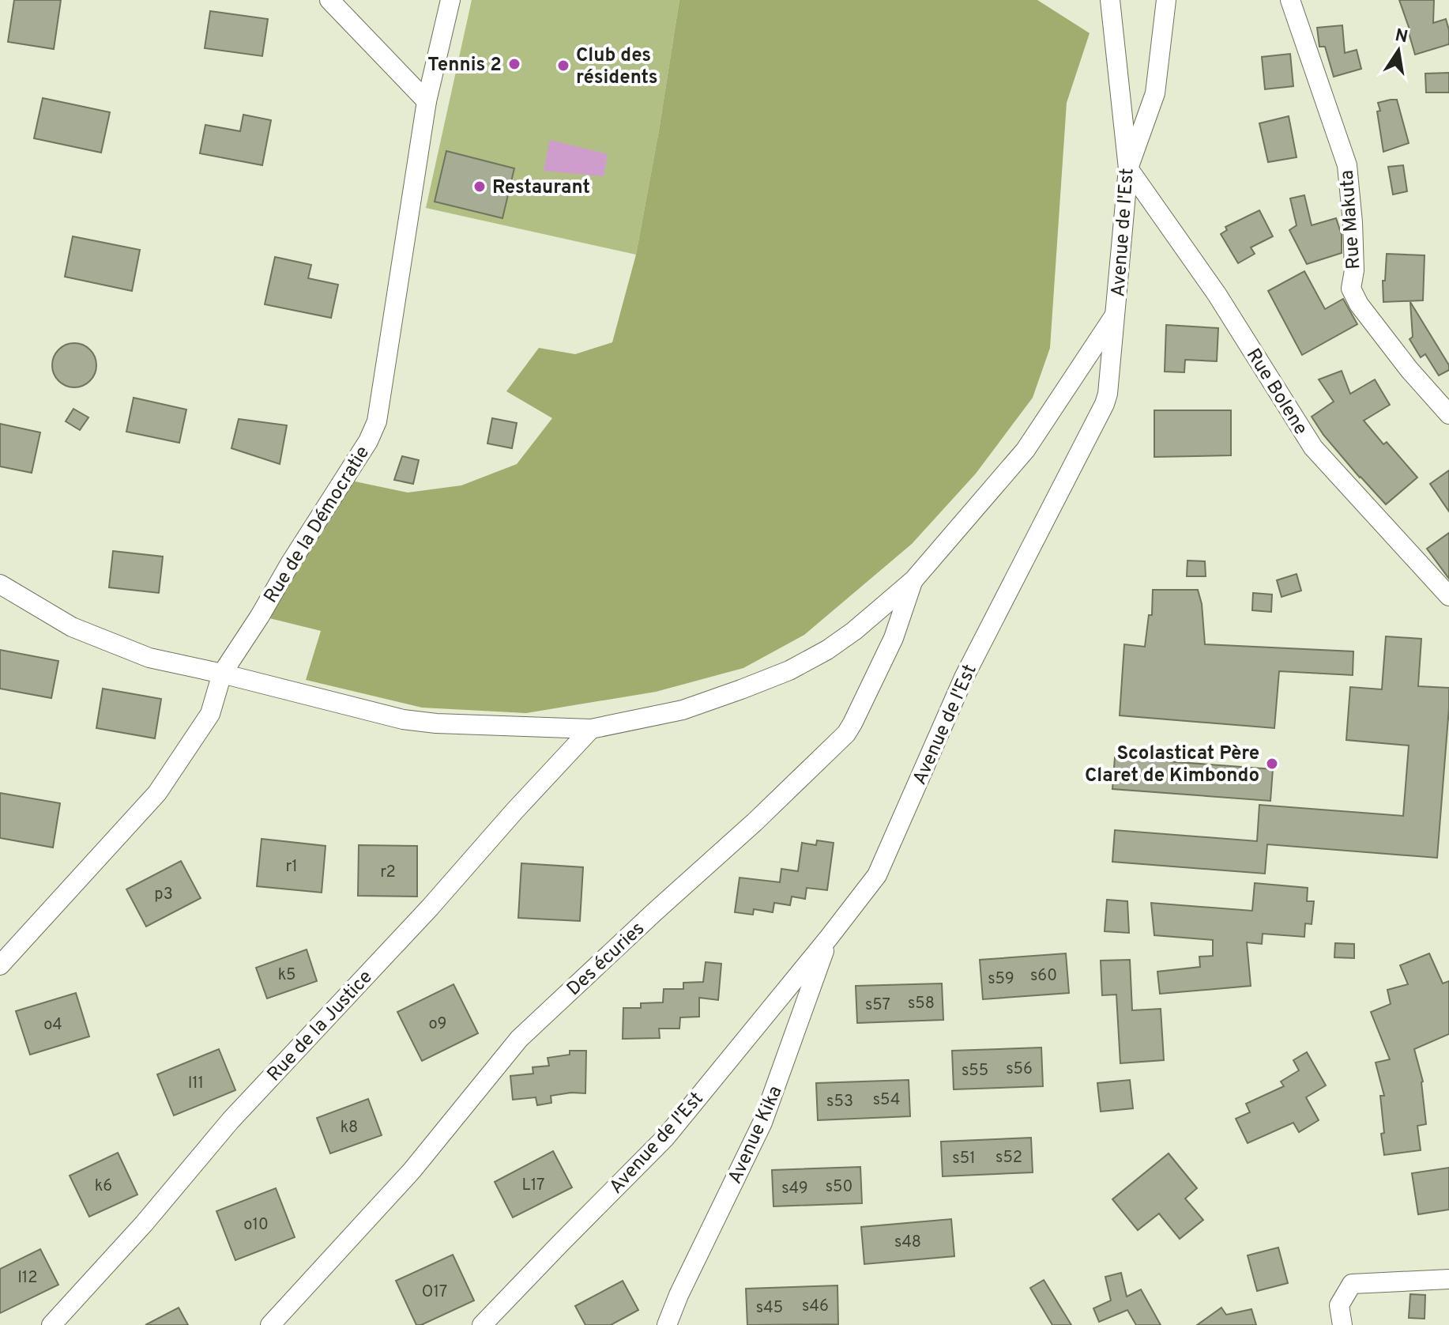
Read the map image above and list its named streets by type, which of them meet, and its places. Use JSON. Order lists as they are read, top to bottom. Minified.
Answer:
{"streets":{"street":["Rue Makuta","Avenue de l'Est","Rue Bolene","Rue de la Démocratie","Des écuries","Rue de la Justice","Avenue Kika"]},"crossings":[["Avenue de l'Est","Rue Bolene"],["Avenue de l'Est","Avenue Kika"]],"places":["Tennis 2","Club des résidents","Restaurant","Scolasticat Père Claret de Kimbondo"],"house_numbers":["r1","r2","p3","k5","s60","s59","s58","s57","o9","o4","s56","s55","l11","s54","s53","k8","s52","s51","L17","k6","s50","s49","o10","s48","l12","O17","s46","s45"],"north":"top"}
